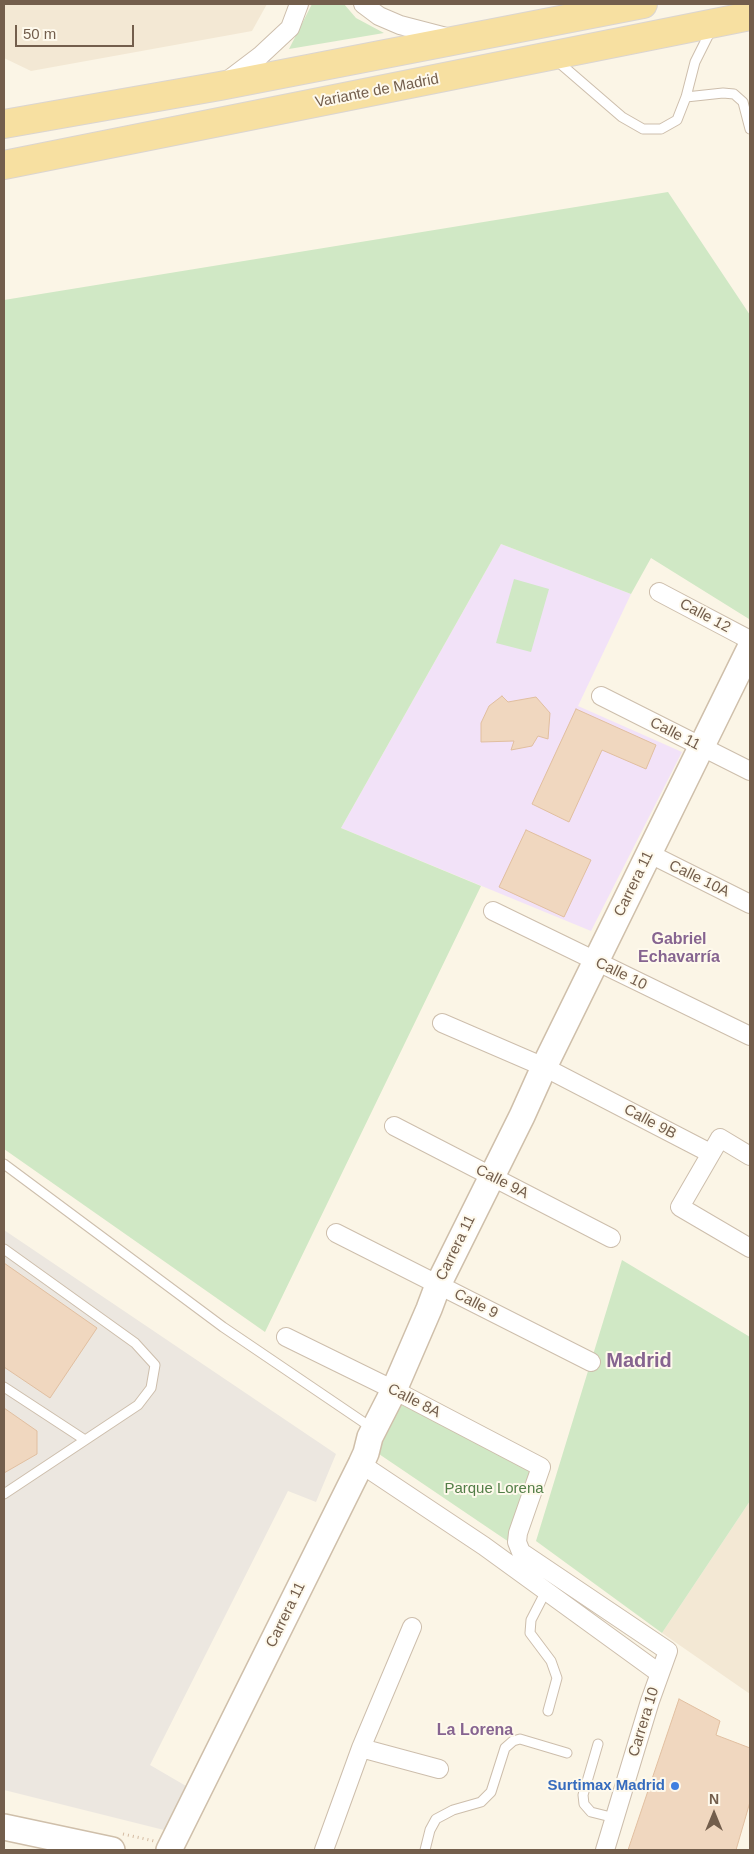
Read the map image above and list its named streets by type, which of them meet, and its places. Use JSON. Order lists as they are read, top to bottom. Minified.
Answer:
{"streets":{"main road":["Variante de Madrid"],"street":["Calle 12","Calle 11","Calle 10A","Carrera 11","Calle 10","Calle 9B","Calle 9A","Calle 9","Calle 8A","Carrera 10"]},"crossings":[["Calle 11","Carrera 11"],["Calle 10A","Carrera 11"],["Carrera 11","Calle 10"],["Carrera 11","Calle 9B"],["Carrera 11","Calle 9A"],["Carrera 11","Calle 9"],["Carrera 11","Calle 8A"],["Calle 8A","Carrera 10"]],"districts":["Gabriel Echavarría","Madrid","La Lorena"],"parks":["Parque Lorena"],"places":["Surtimax Madrid"],"scale_bar":"50 m","north":"top"}
